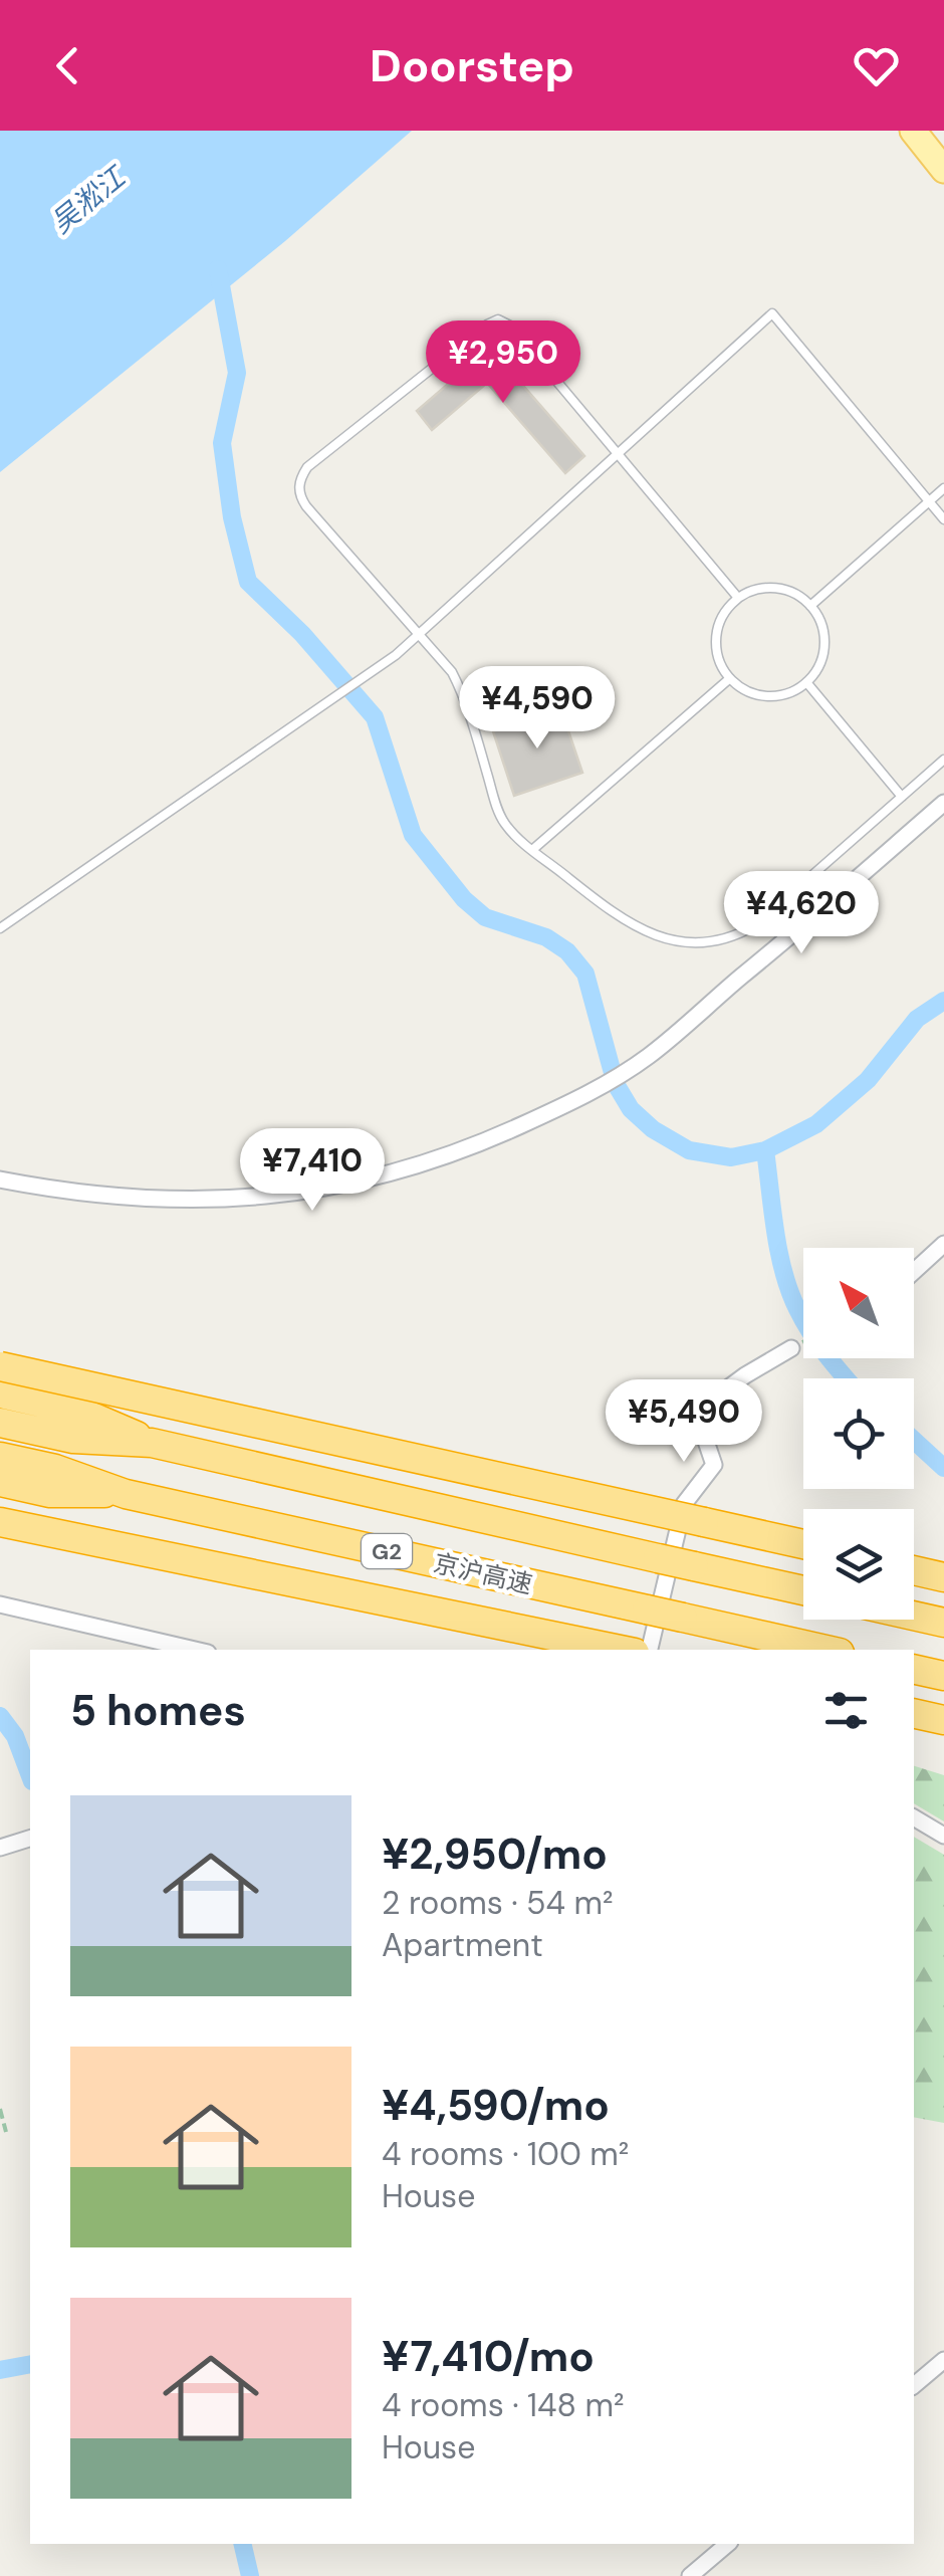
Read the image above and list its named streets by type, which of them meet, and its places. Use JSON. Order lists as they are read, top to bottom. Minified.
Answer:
{"streets":{"highway":["G2","京沪高速"]},"water":["吴淞江"],"north":"top left","page":{"header":"Doorstep","price":["¥2,950","¥4,590","¥4,620","¥7,410","¥5,490"],"heading":"5 homes","list":[{"name":"¥2,950/mo","note":"2 rooms · 54 m² · Apartment"},{"name":"¥4,590/mo","note":"4 rooms · 100 m² · House"},{"name":"¥7,410/mo","note":"4 rooms · 148 m² · House"}]}}
